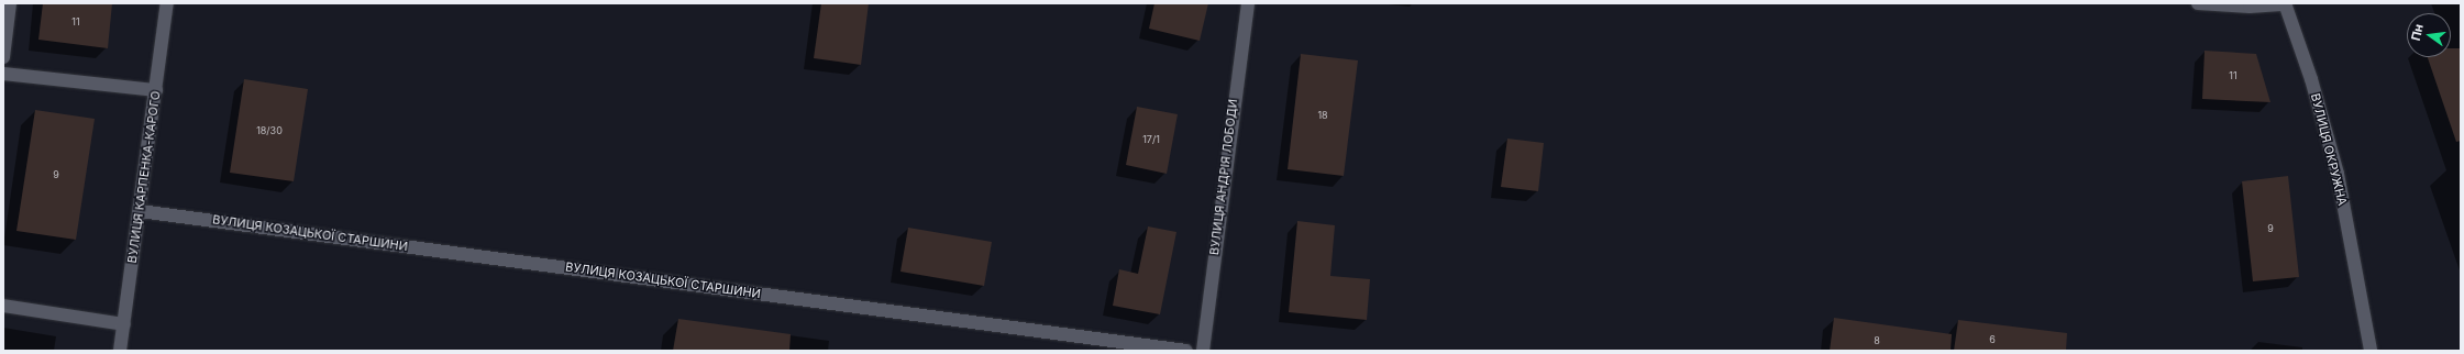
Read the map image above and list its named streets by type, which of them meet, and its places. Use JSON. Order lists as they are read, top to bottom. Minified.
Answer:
{"streets":{"street":["ВУЛИЦЯ ОКРУЖНА","ВУЛИЦЯ КАРПЕНКА-КАРОГО","ВУЛИЦЯ АНДРІЯ ЛОБОДИ","ВУЛИЦЯ КОЗАЦЬКОЇ СТАРШИНИ"]},"crossings":[["ВУЛИЦЯ КАРПЕНКА-КАРОГО","ВУЛИЦЯ КОЗАЦЬКОЇ СТАРШИНИ"]],"house_numbers":["11","11","18","18/30","17/1","9","9","6","8"],"north":"left"}
